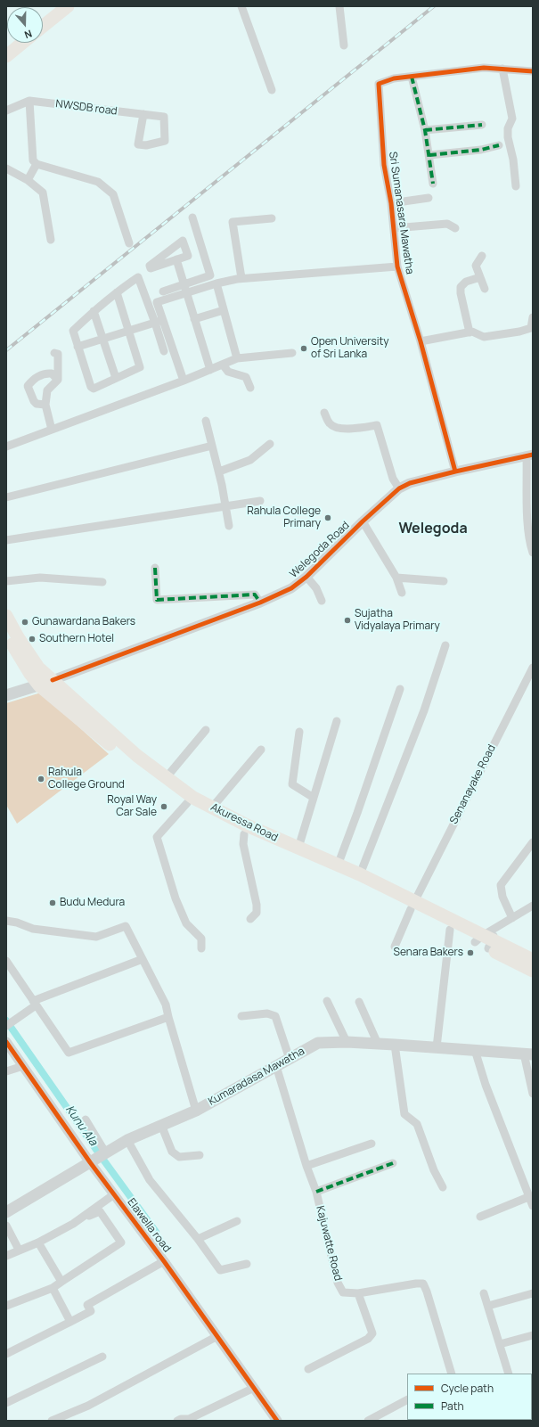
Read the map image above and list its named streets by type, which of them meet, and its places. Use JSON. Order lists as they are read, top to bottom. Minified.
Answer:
{"streets":{"highway":["Akuressa Road"],"main road":["Kumaradasa Mawatha"],"street":["NWSDB road","Sri Sumanasara Mawatha","Welegoda Road","Senanayake Road","Elawella road","Kajuwatte Road"]},"crossings":[["Sri Sumanasara Mawatha","Welegoda Road"],["Welegoda Road","Akuressa Road"],["Senanayake Road","Akuressa Road"],["Kumaradasa Mawatha","Elawella road"],["Kumaradasa Mawatha","Kajuwatte Road"]],"districts":["Welegoda"],"water":["Kunu Ala"],"places":["Open University of Sri Lanka","Rahula College Primary","Sujatha Vidyalaya Primary","Gunawardana Bakers","Southern Hotel","Rahula College Ground","Royal Way Car Sale","Budu Medura","Senara Bakers"],"legend":["Cycle path","Path"],"north":"bottom"}
